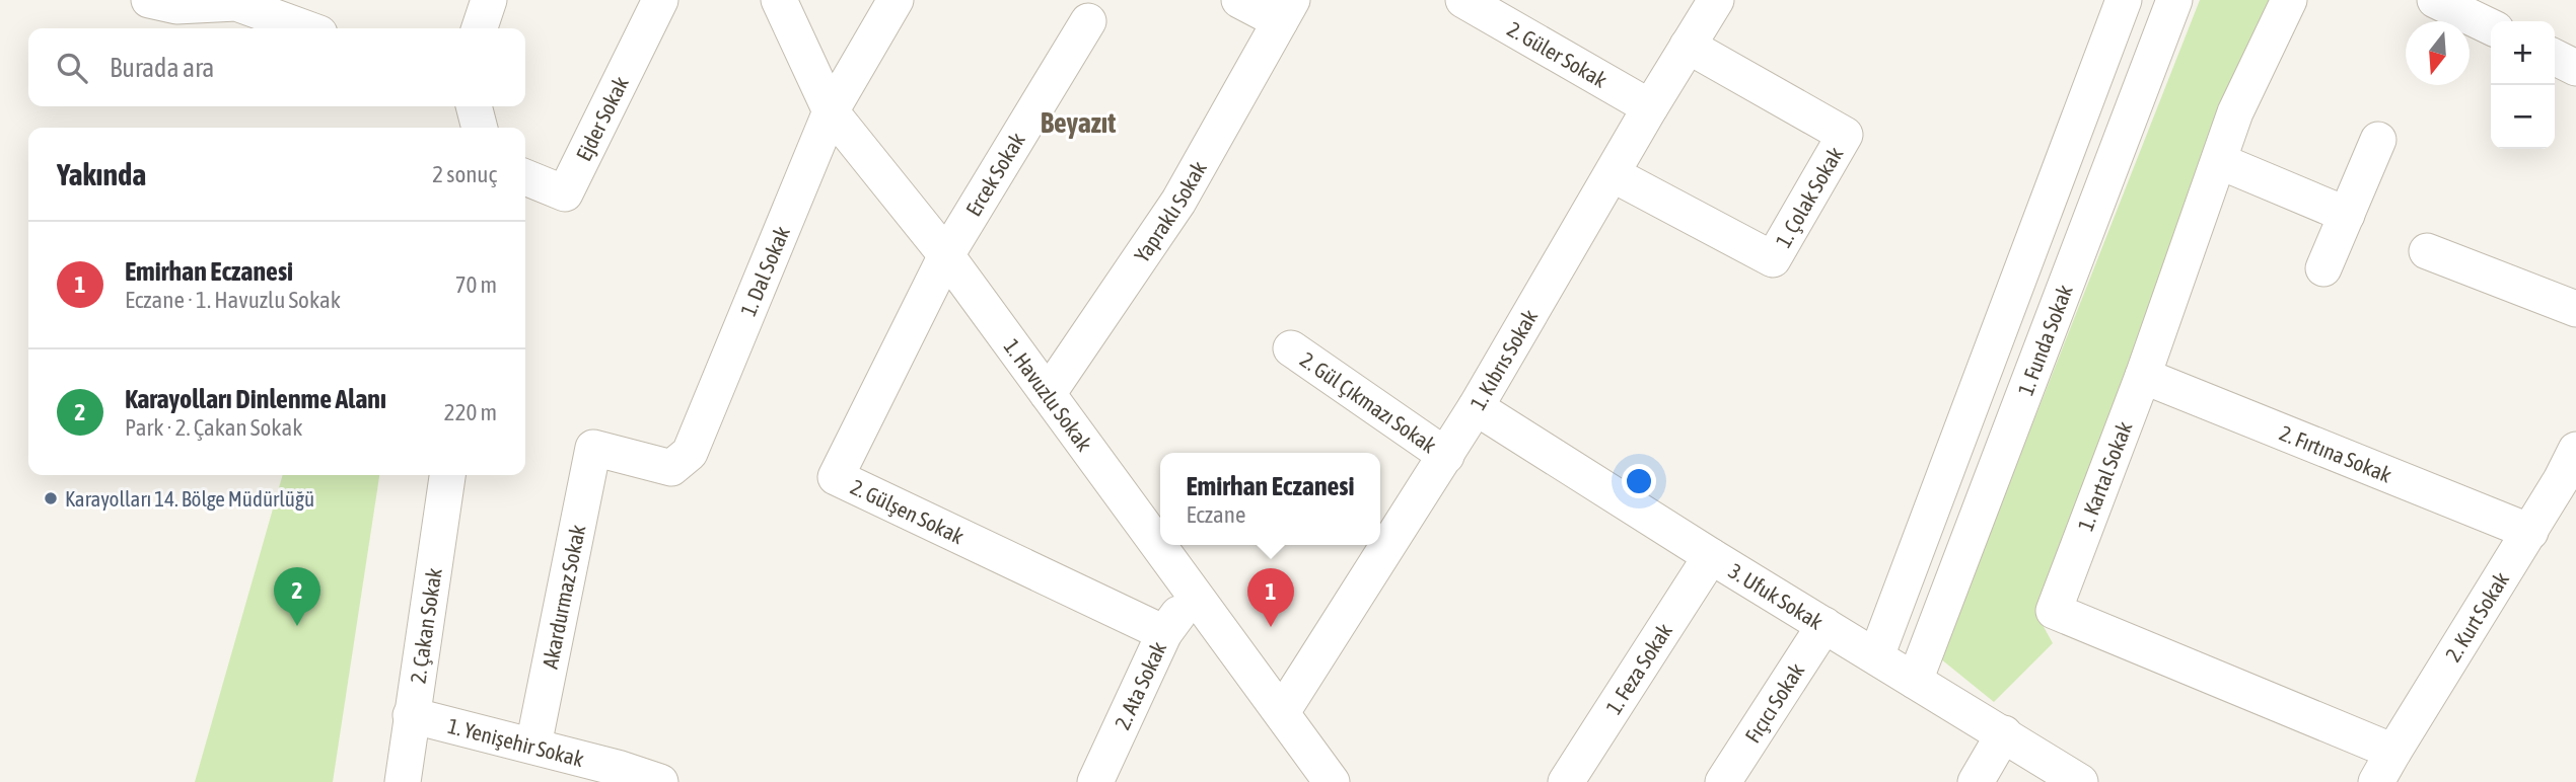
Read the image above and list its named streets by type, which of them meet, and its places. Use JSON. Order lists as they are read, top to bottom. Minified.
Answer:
{"streets":{"street":["2. Güler Sokak","Ejder Sokak","Ercek Sokak","1. Çolak Sokak","Yapraklı Sokak","1. Dal Sokak","1. Funda Sokak","1. Kıbrıs Sokak","1. Havuzlu Sokak","2. Gül Çıkmazı Sokak","2. Fırtına Sokak","1. Kartal Sokak","2. Gülşen Sokak","3. Ufuk Sokak","Akardurmaz Sokak","2. Kurt Sokak","2. Çakan Sokak","1. Feza Sokak","2. Ata Sokak","Fıçıcı Sokak","1. Yenişehir Sokak"]},"crossings":[["2. Güler Sokak","1. Kıbrıs Sokak"],["Ercek Sokak","1. Havuzlu Sokak"],["Ercek Sokak","2. Gülşen Sokak"],["1. Çolak Sokak","1. Kıbrıs Sokak"],["Yapraklı Sokak","1. Havuzlu Sokak"],["1. Dal Sokak","1. Havuzlu Sokak"],["1. Dal Sokak","Akardurmaz Sokak"],["1. Funda Sokak","3. Ufuk Sokak"],["1. Kıbrıs Sokak","1. Havuzlu Sokak"],["1. Kıbrıs Sokak","2. Gül Çıkmazı Sokak"],["1. Kıbrıs Sokak","3. Ufuk Sokak"],["1. Havuzlu Sokak","2. Gülşen Sokak"],["1. Havuzlu Sokak","2. Ata Sokak"],["2. Fırtına Sokak","1. Kartal Sokak"],["2. Fırtına Sokak","2. Kurt Sokak"],["1. Kartal Sokak","2. Kurt Sokak"],["2. Gülşen Sokak","2. Ata Sokak"],["3. Ufuk Sokak","1. Feza Sokak"],["3. Ufuk Sokak","Fıçıcı Sokak"],["Akardurmaz Sokak","1. Yenişehir Sokak"],["2. Çakan Sokak","1. Yenişehir Sokak"]],"districts":["Beyazıt"],"places":["Karayolları 14. Bölge Müdürlüğü"],"north":"bottom","page":{"map_buttons":["+","−"],"search":"Burada ara","heading":["Yakında","2 sonuç"],"list":[{"mark":"1","name":"Emirhan Eczanesi","note":"Eczane · 1. Havuzlu Sokak","value":"70 m"},{"mark":"2","name":"Karayolları Dinlenme Alanı","note":"Park · 2. Çakan Sokak","value":"220 m"}],"popup":["Emirhan Eczanesi","Eczane"],"pins":["2","1"]}}
